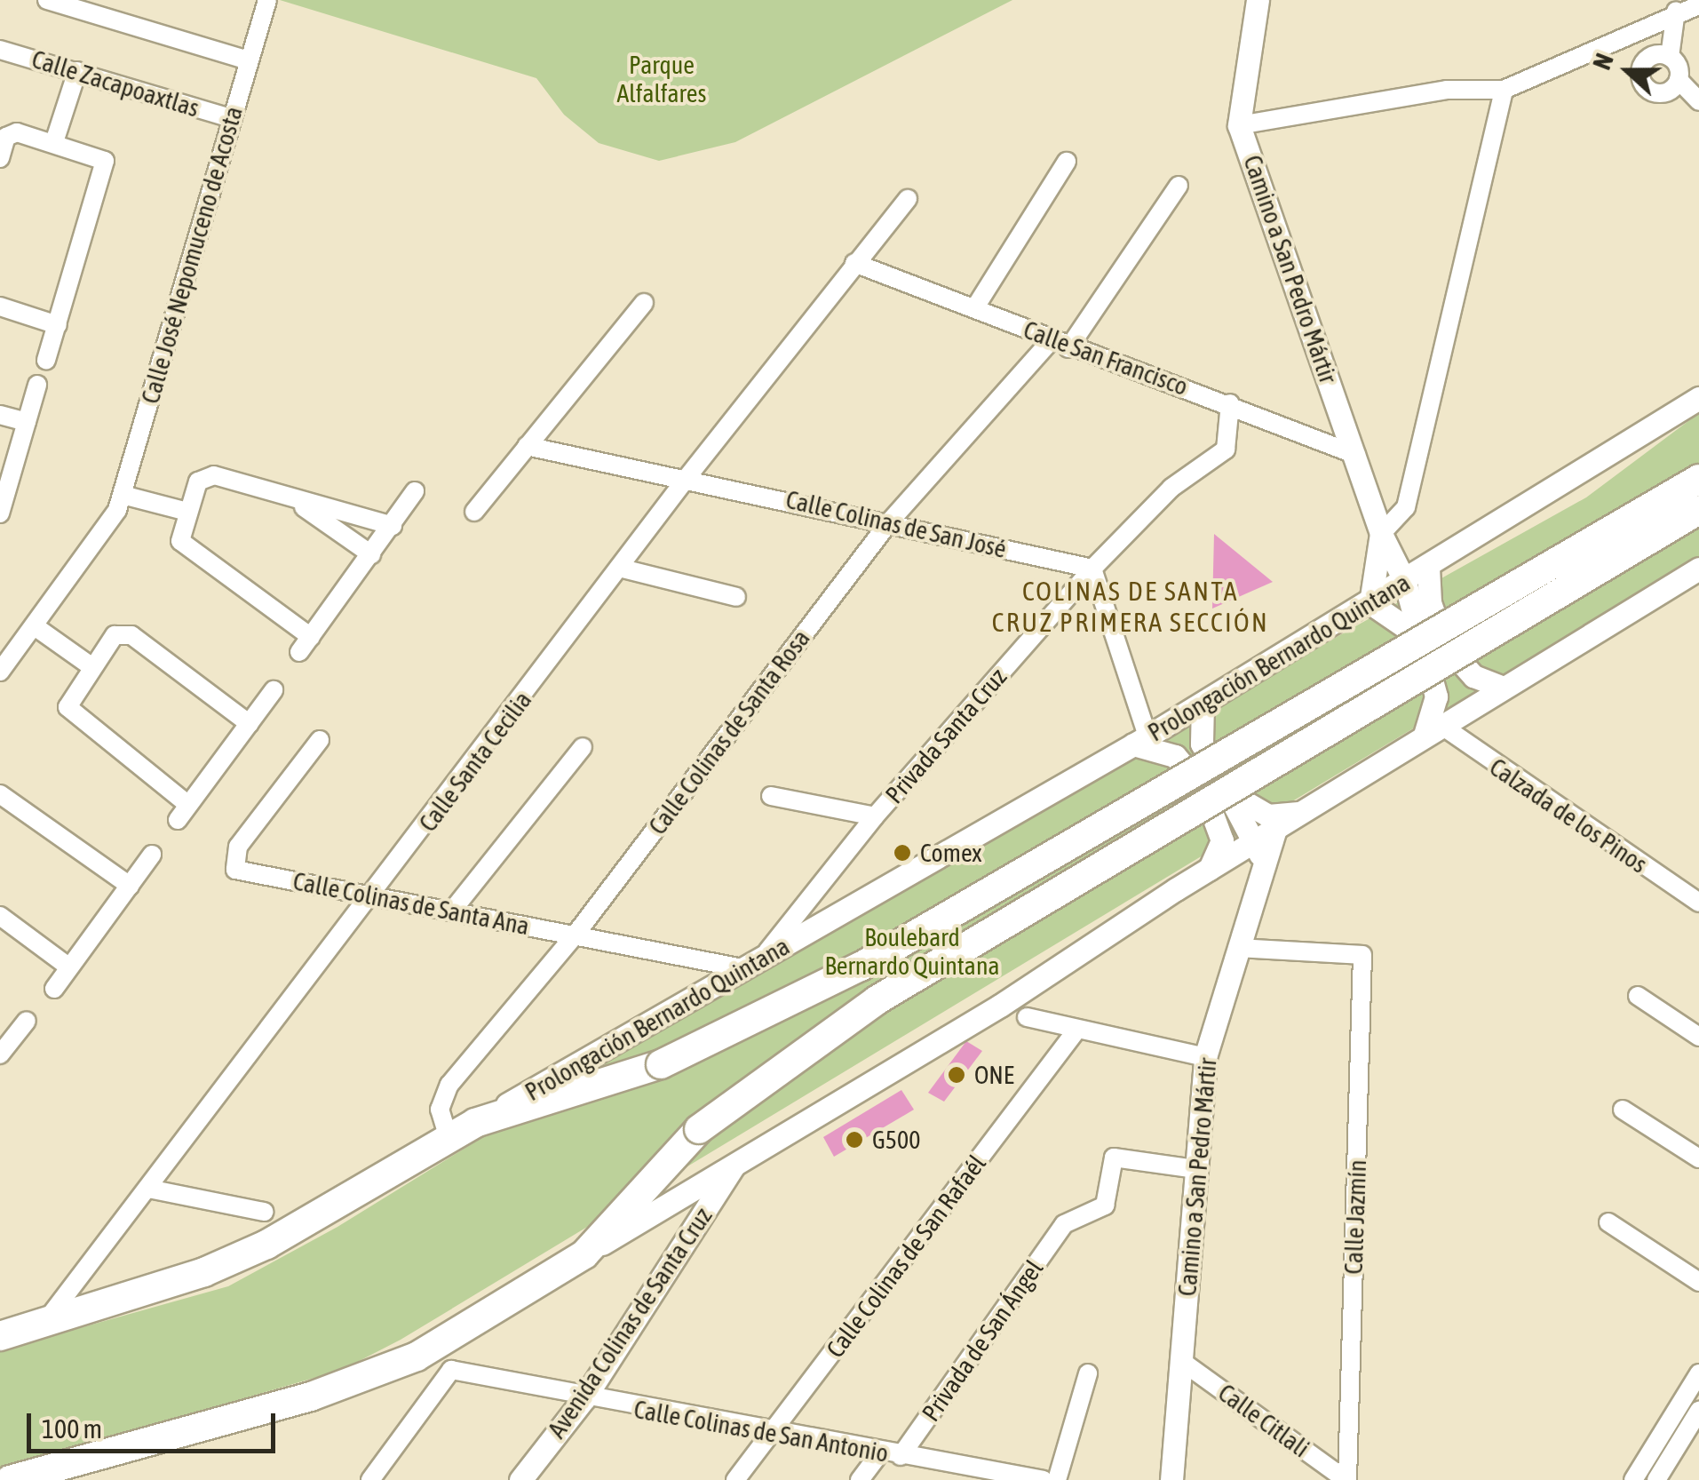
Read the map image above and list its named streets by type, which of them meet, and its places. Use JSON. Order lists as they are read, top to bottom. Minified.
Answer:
{"streets":{"main road":["Prolongación Bernardo Quintana"],"street":["Calle Zacapoaxtlas","Calle José Nepomuceno de Acosta","Camino a San Pedro Mártir","Calle San Francisco","Calle Colinas de San José","Calle Colinas de Santa Rosa","Privada Santa Cruz","Calle Santa Cecilia","Calzada de los Pinos","Calle Colinas de Santa Ana","Calle Jazmín","Calle Colinas de San Rafaél","Avenida Colinas de Santa Cruz","Privada de San Ángel","Calle Citlali","Calle Colinas de San Antonio"]},"crossings":[["Calle Zacapoaxtlas","Calle José Nepomuceno de Acosta"],["Camino a San Pedro Mártir","Calle San Francisco"],["Camino a San Pedro Mártir","Prolongación Bernardo Quintana"],["Camino a San Pedro Mártir","Calzada de los Pinos"],["Camino a San Pedro Mártir","Calle Jazmín"],["Camino a San Pedro Mártir","Privada de San Ángel"],["Camino a San Pedro Mártir","Calle Citlali"],["Calle San Francisco","Calle Colinas de Santa Rosa"],["Calle San Francisco","Privada Santa Cruz"],["Calle San Francisco","Calle Santa Cecilia"],["Calle Colinas de San José","Calle Colinas de Santa Rosa"],["Calle Colinas de San José","Privada Santa Cruz"],["Calle Colinas de San José","Calle Santa Cecilia"],["Prolongación Bernardo Quintana","Calle Colinas de Santa Rosa"],["Prolongación Bernardo Quintana","Privada Santa Cruz"],["Prolongación Bernardo Quintana","Calle Santa Cecilia"],["Prolongación Bernardo Quintana","Calle Colinas de Santa Ana"],["Calle Colinas de Santa Rosa","Calle Colinas de Santa Ana"],["Privada Santa Cruz","Calle Colinas de Santa Ana"],["Calle Santa Cecilia","Calle Colinas de Santa Ana"],["Calle Jazmín","Calle Citlali"],["Calle Colinas de San Rafaél","Calle Colinas de San Antonio"],["Avenida Colinas de Santa Cruz","Calle Colinas de San Antonio"],["Privada de San Ángel","Calle Colinas de San Antonio"]],"districts":["COLINAS DE SANTA CRUZ PRIMERA SECCIÓN"],"parks":["Parque Alfalfares","Boulebard Bernardo Quintana"],"places":["Comex","ONE","G500"],"scale_bar":"100 m","north":"left"}
